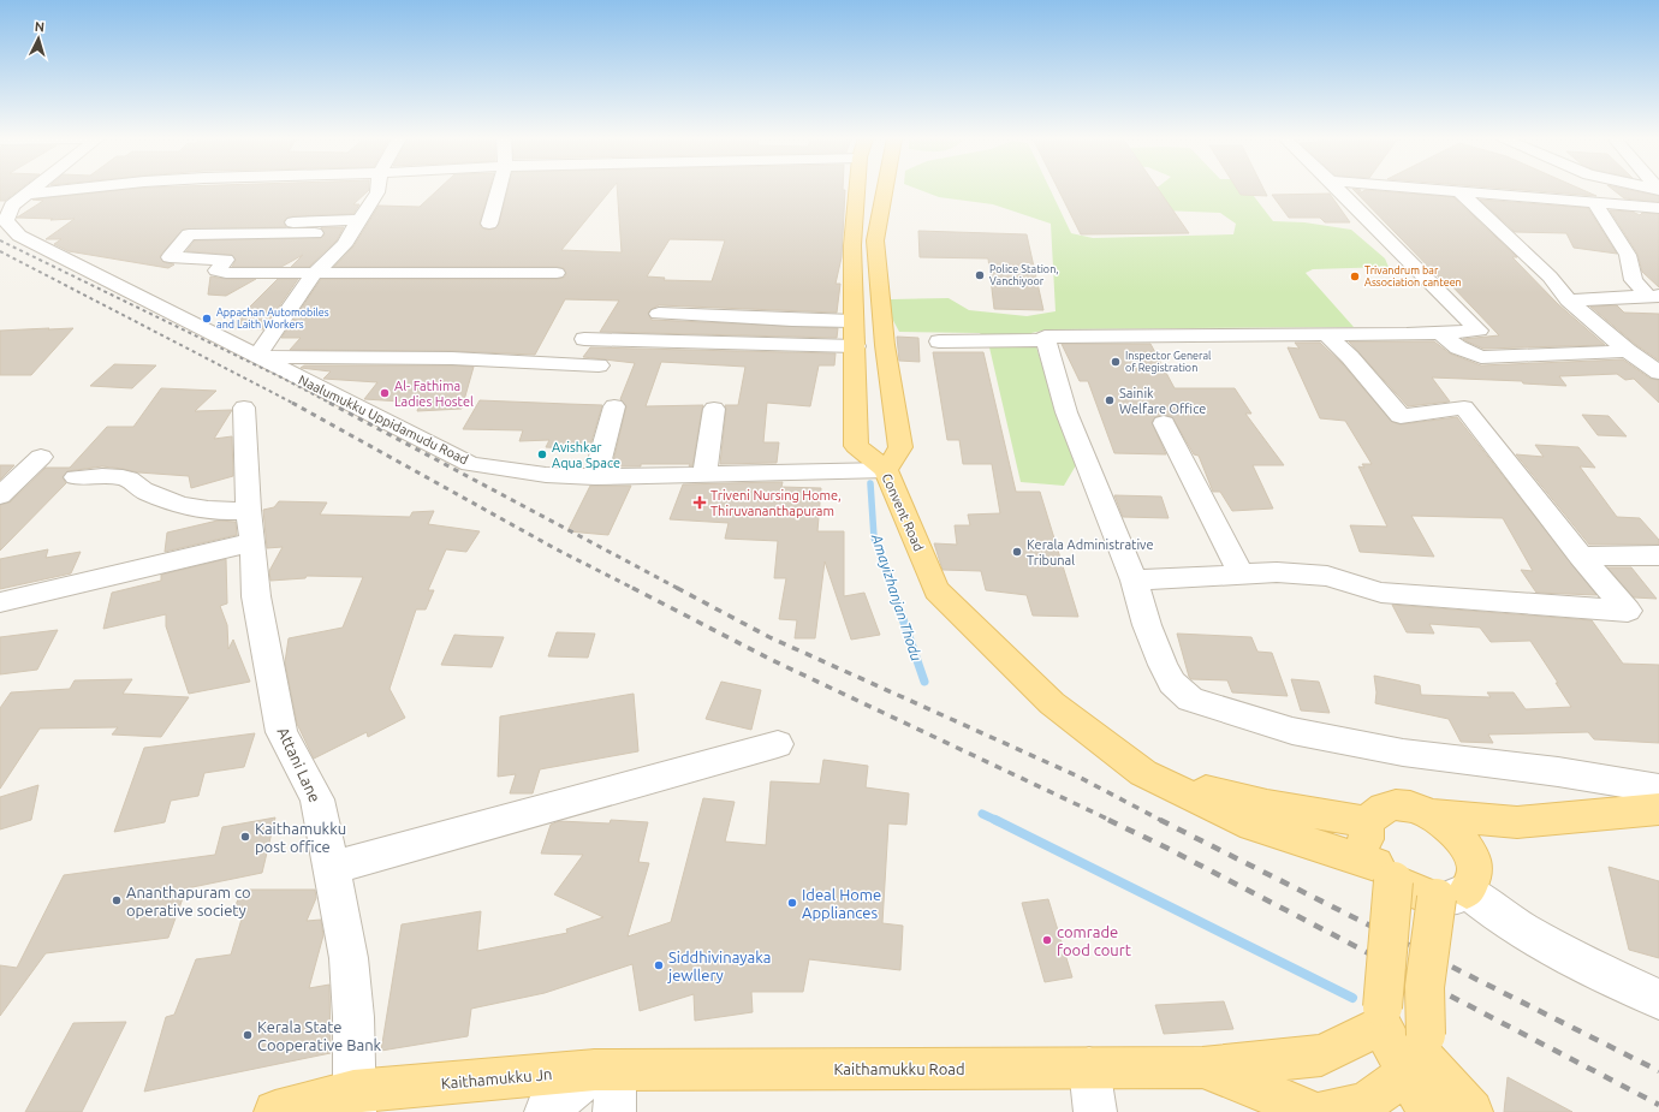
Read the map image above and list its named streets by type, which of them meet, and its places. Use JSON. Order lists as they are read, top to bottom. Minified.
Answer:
{"streets":{"main road":["Convent Road","Kaithamukku Road","Kaithamukku Jn"],"street":["Naalumukku Uppidamudu Road","Attani Lane"]},"crossings":[["Naalumukku Uppidamudu Road","Convent Road"],["Attani Lane","Kaithamukku Jn"],["Kaithamukku Road","Kaithamukku Jn"]],"water":["Amayizhanjan Thodu"],"places":{"other":["Police Station, Vanchiyoor","Trivandrum bar Association canteen","Appachan Automobiles and Laith Workers","Inspector General of Registration","Al- Fathima Ladies Hostel","Sainik Welfare Office","Avishkar Aqua Space","Kerala Administrative Tribunal","Kaithamukku post office","Ananthapuram co operative society","Ideal Home Appliances","comrade food court","Siddhivinayaka jewllery","Kerala State Cooperative Bank"],"health":["Triveni Nursing Home, Thiruvananthapuram"]},"north":"top"}
